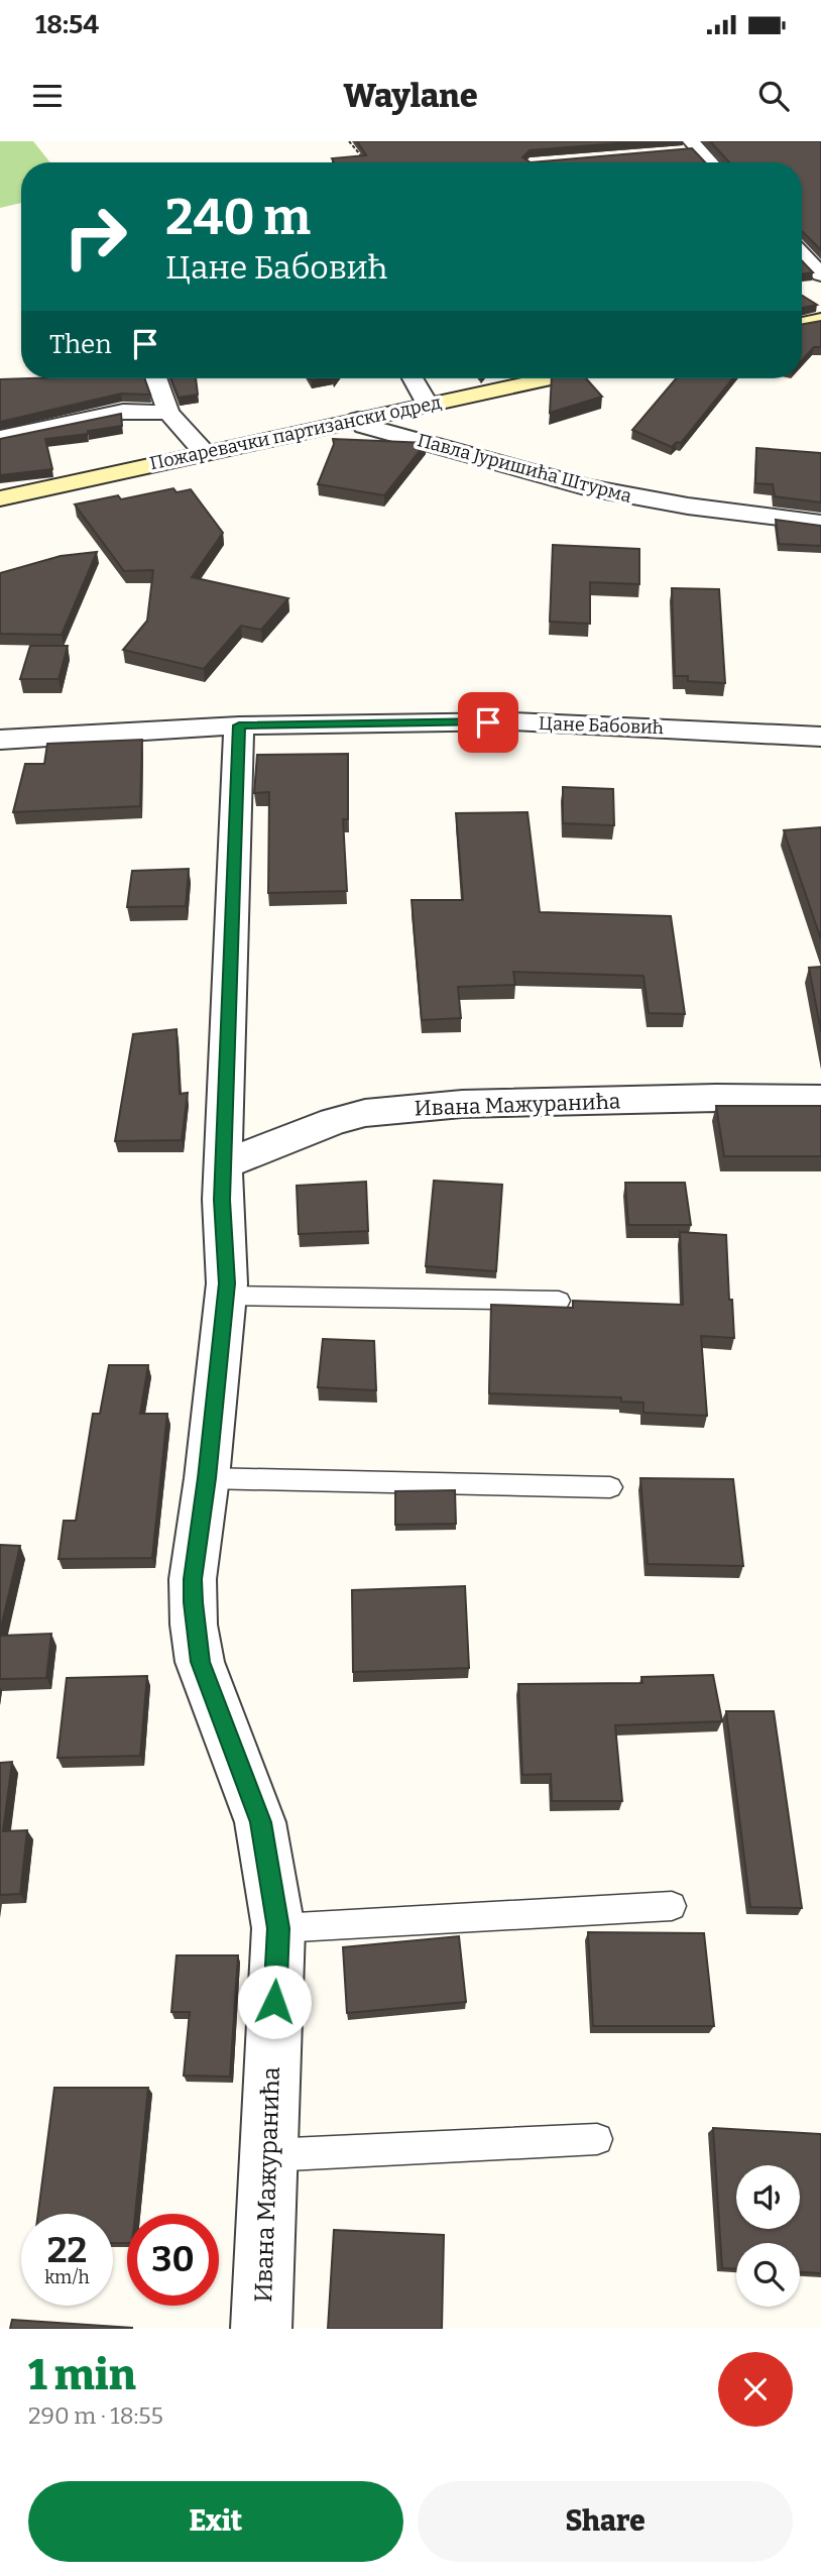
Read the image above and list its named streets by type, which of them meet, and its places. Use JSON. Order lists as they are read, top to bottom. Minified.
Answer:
{"streets":{"street":["Пожаревачки партизански одред","Павла Јуришића Штурма","Цане Бабовић","Ивана Мажуранића"]},"crossings":[["Пожаревачки партизански одред","Павла Јуришића Штурма"],["Цане Бабовић","Ивана Мажуранића"]],"page":{"status":"18:54","header":"Waylane","turn":["240 m","Цане Бабовић"],"then":"Then","speed":"22 km/h","limit":"30","heading":["1 min","290 m · 18:55"],"buttons":["Exit","Share"]}}
